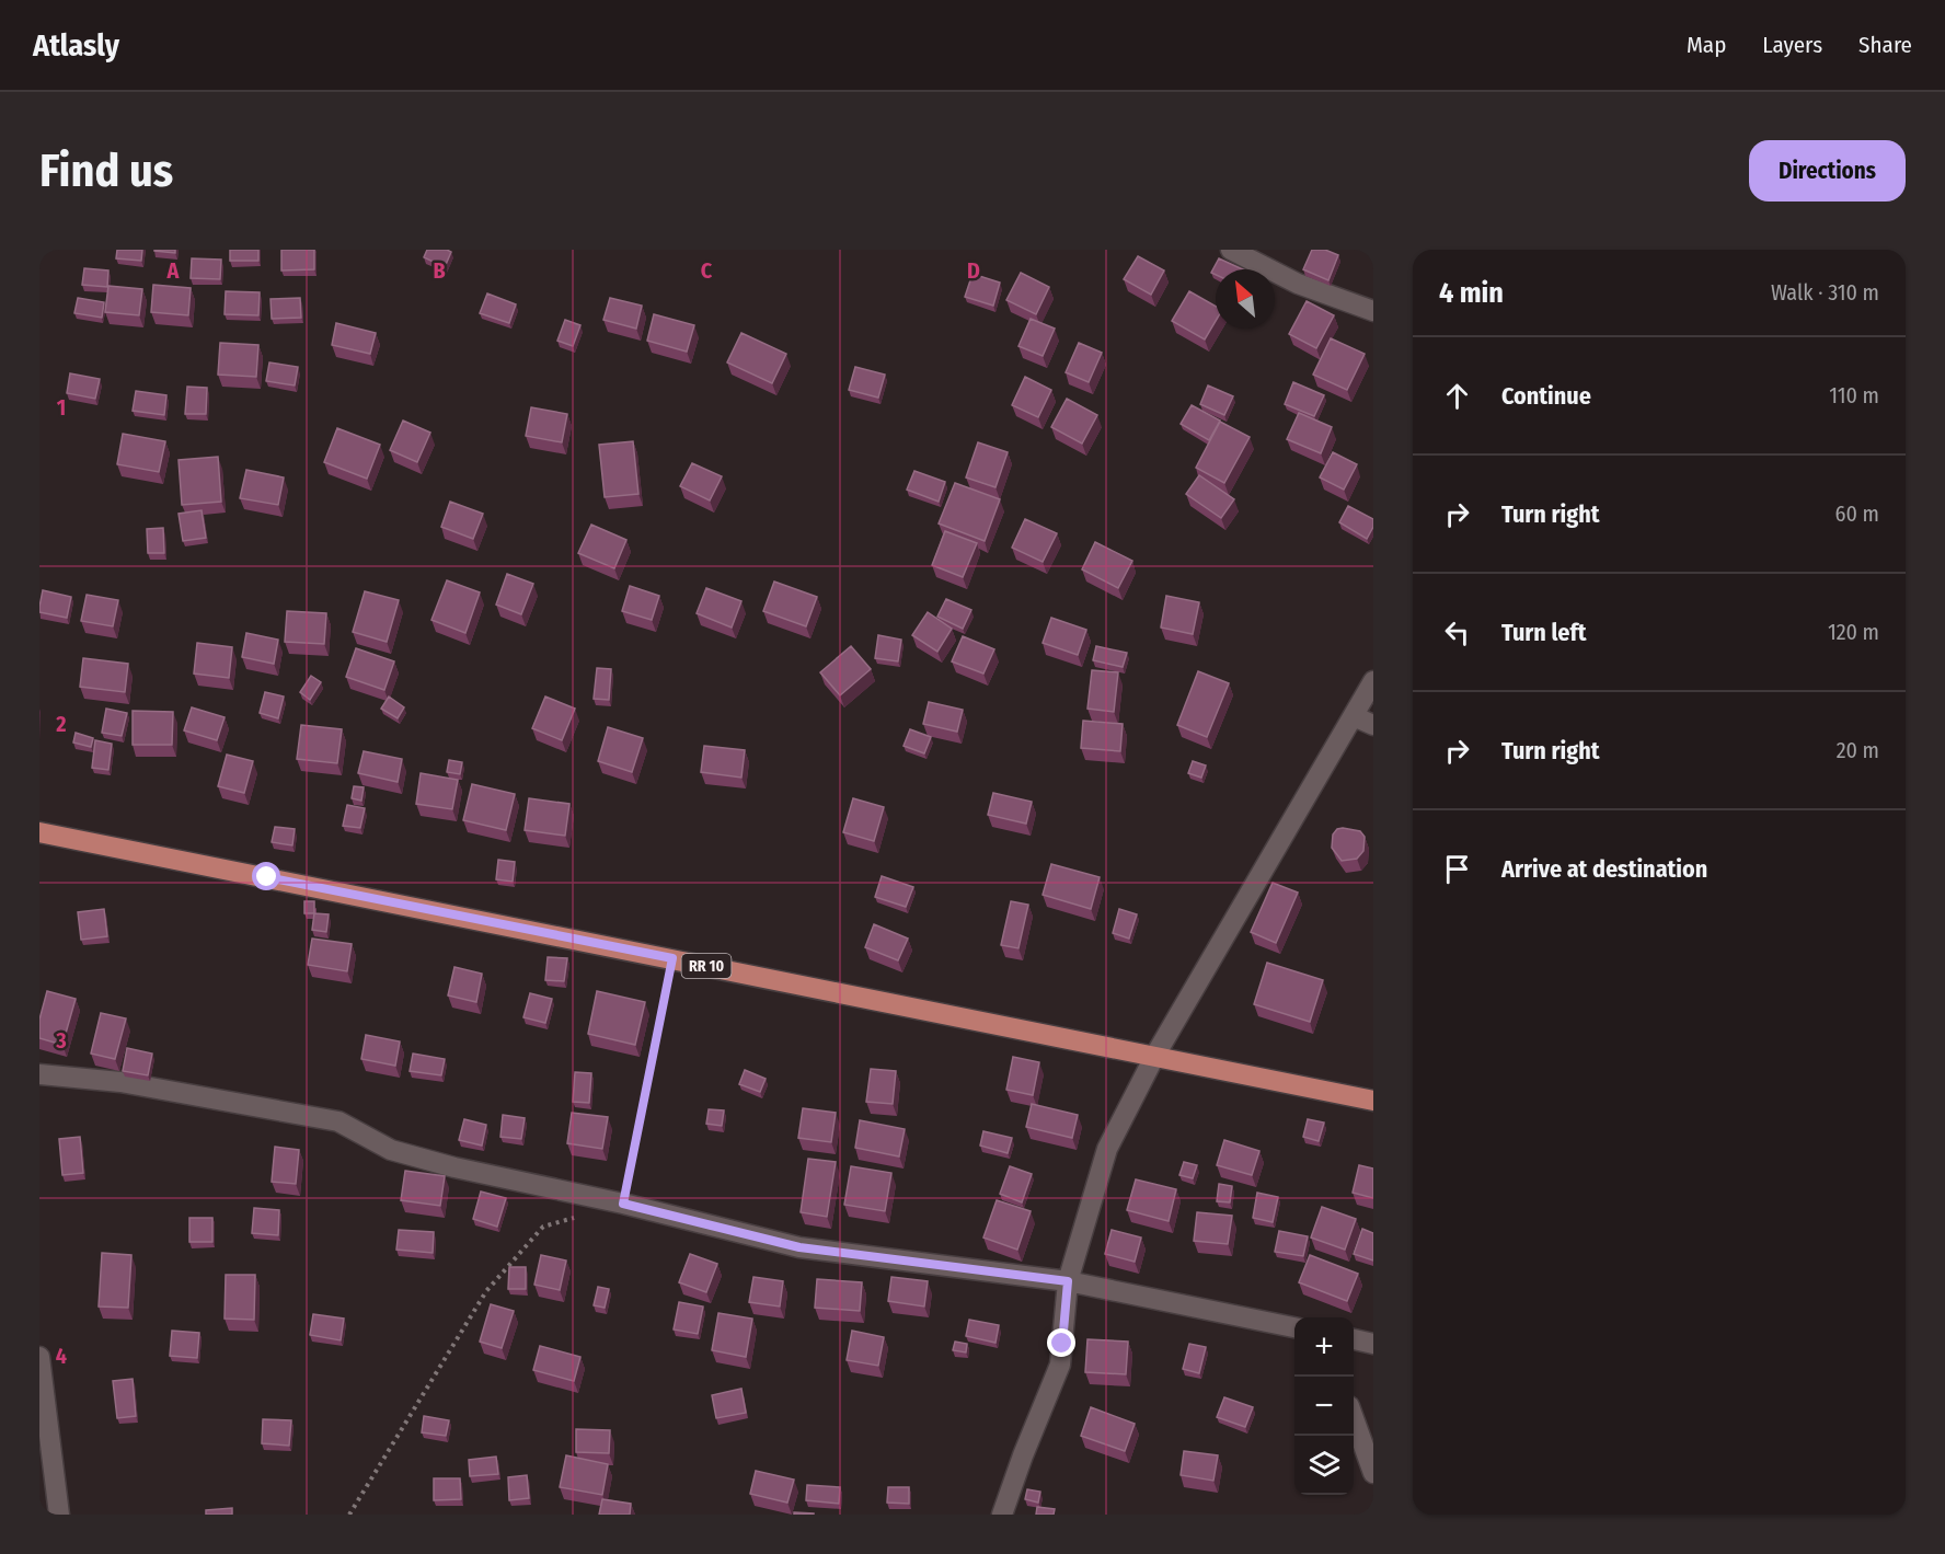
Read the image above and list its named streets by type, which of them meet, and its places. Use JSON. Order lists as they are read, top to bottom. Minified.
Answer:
{"streets":{"main road":["RR 10"]},"north":"top left","page":{"header":"Atlasly","nav":["Map","Layers","Share"],"buttons":"Directions","title":"Find us","heading":["4 min","Walk · 310 m"],"list":[["Continue","110 m"],["Turn right","60 m"],["Turn left","120 m"],["Turn right","20 m"],"Arrive at destination"],"map_buttons":["+","−"]},"grid":{"columns":["A","B","C","D"],"rows":["1","2","3","4"]}}
